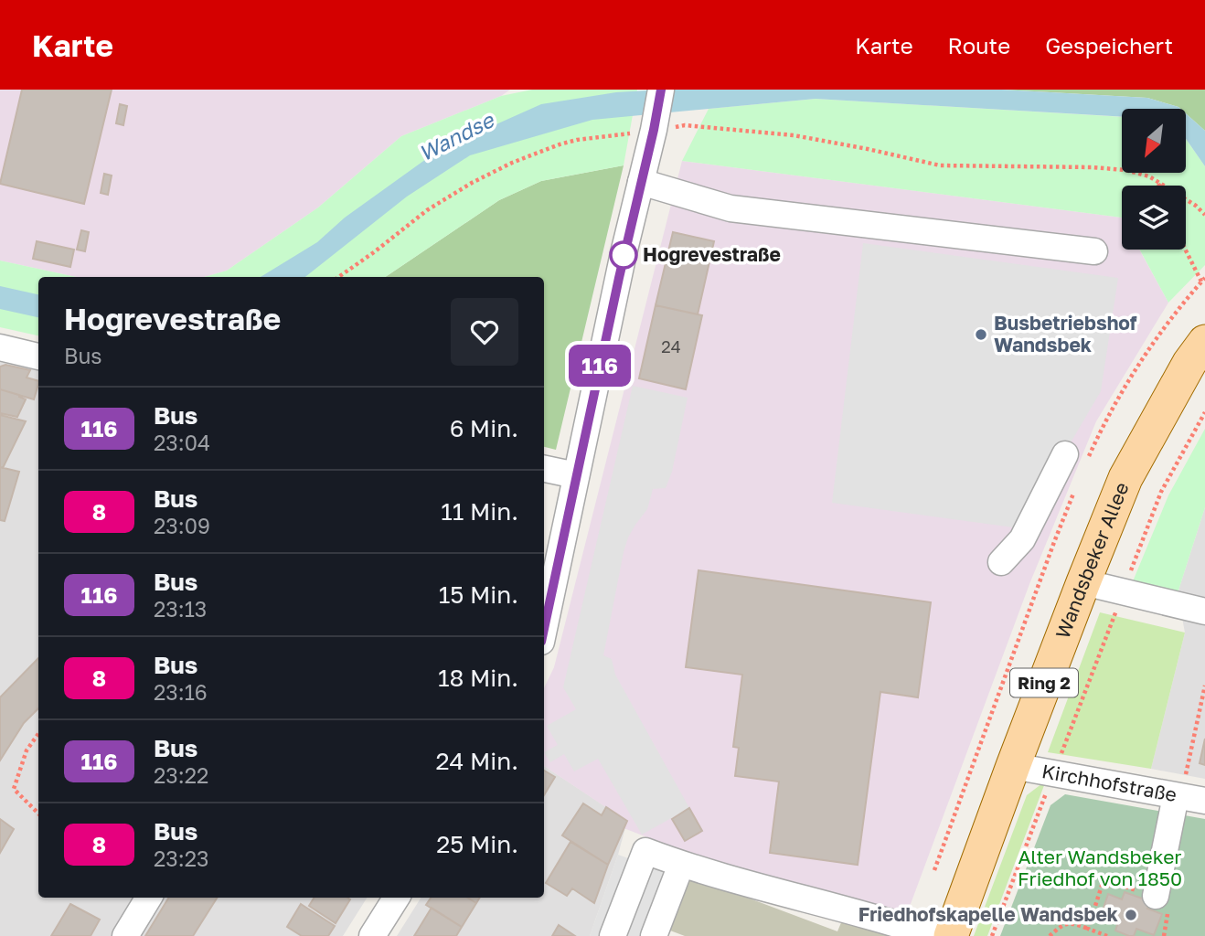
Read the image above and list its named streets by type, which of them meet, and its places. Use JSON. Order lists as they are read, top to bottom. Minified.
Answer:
{"streets":{"main road":["Wandsbeker Allee","Ring 2"],"street":["Kirchhofstraße"]},"crossings":[["Wandsbeker Allee","Kirchhofstraße"]],"water":["Wandse"],"parks":["Alter Wandsbeker Friedhof von 1850"],"places":["Hogrevestraße","Busbetriebshof Wandsbek","Friedhofskapelle Wandsbek"],"lines":["bus line 116"],"house_numbers":["24"],"north":"bottom left","page":{"header":"Karte","nav":["Karte","Route","Gespeichert"],"on_map":"116","heading":["Hogrevestraße","Bus"],"list":[{"mark":"116","name":"Bus","note":"23:04","value":"6 Min."},{"mark":"8","name":"Bus","note":"23:09","value":"11 Min."},{"mark":"116","name":"Bus","note":"23:13","value":"15 Min."},{"mark":"8","name":"Bus","note":"23:16","value":"18 Min."},{"mark":"116","name":"Bus","note":"23:22","value":"24 Min."},{"mark":"8","name":"Bus","note":"23:23","value":"25 Min."}]}}
